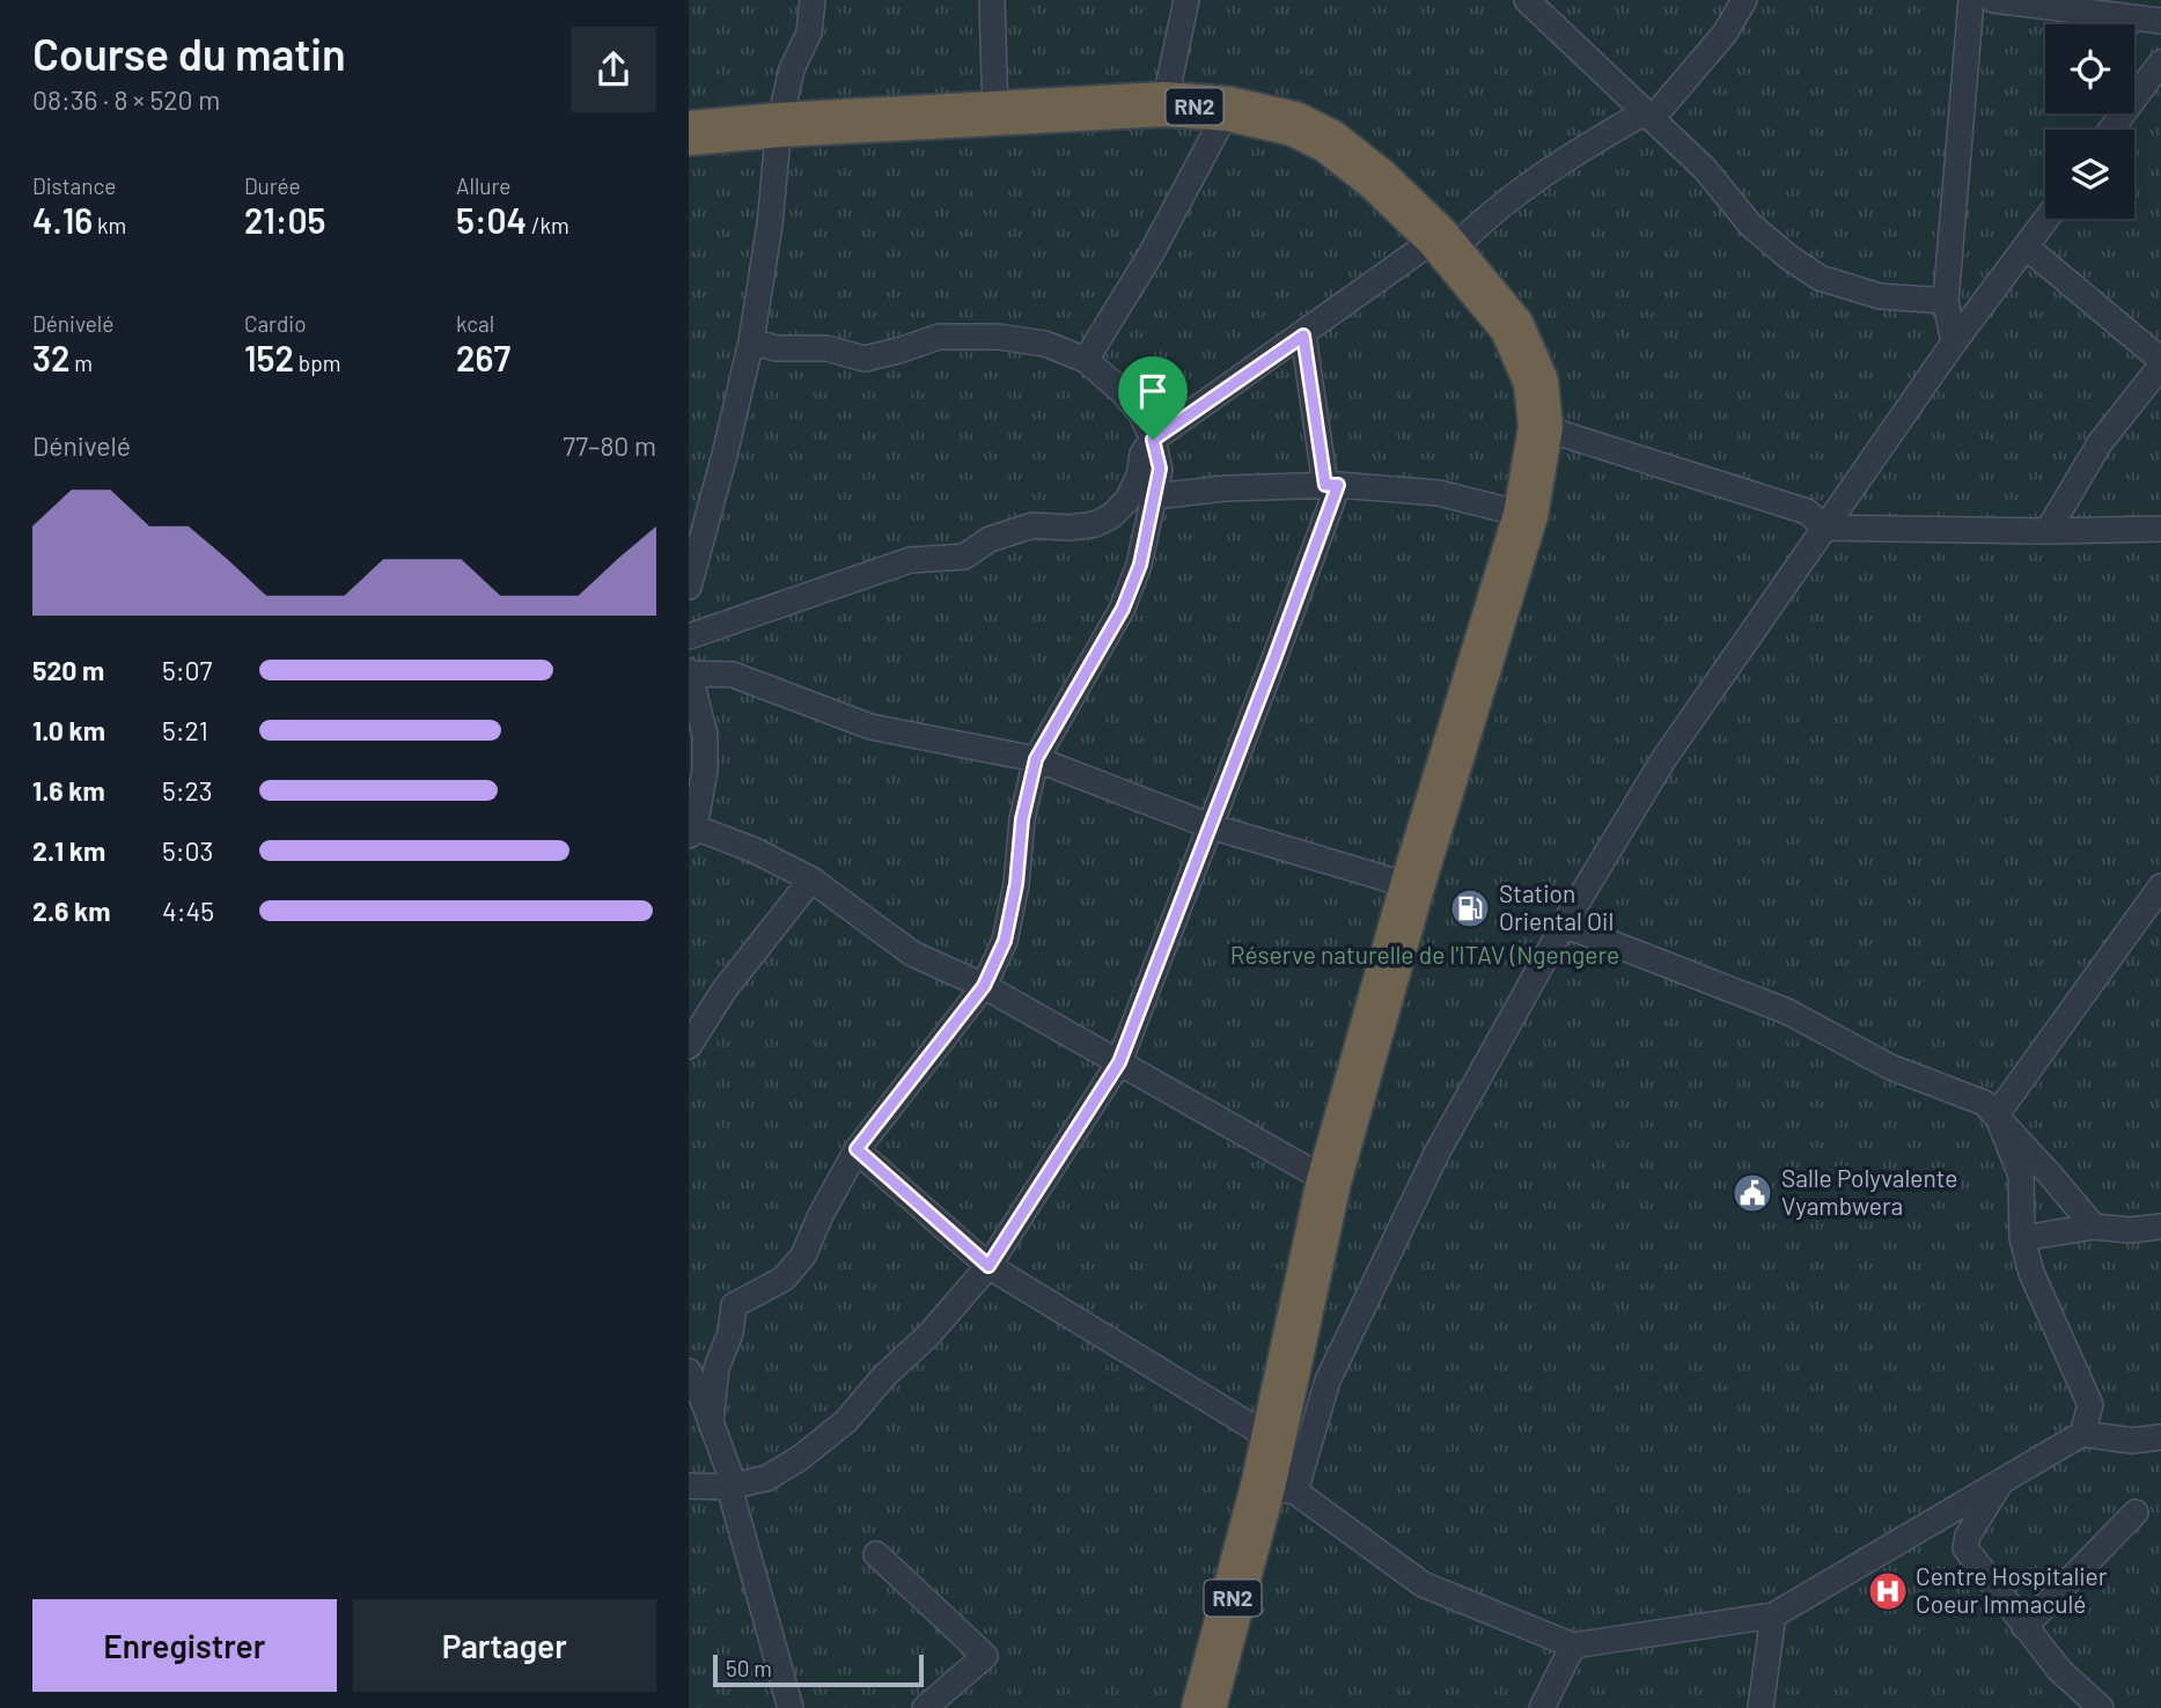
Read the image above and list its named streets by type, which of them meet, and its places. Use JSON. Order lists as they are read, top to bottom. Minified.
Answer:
{"streets":{"highway":["RN2"]},"parks":["Réserve naturelle de l'ITAV (Ngengere"],"places":{"fuel station":["Station Oriental Oil"],"public building":["Salle Polyvalente Vyambwera"],"hospital":["Centre Hospitalier Coeur Immaculé"]},"scale_bar":"50 m","page":{"heading":["Course du matin","08:36 · 8 × 520 m"],"stats":[["Distance","4.16 km"],["Durée","21:05"],["Allure","5:04 /km"],["Dénivelé","32 m"],["Cardio","152 bpm"],["kcal","267"]],"chart":["Dénivelé","77–80 m"],"list":[{"name":"520 m","note":"5:07"},{"name":"1.0 km","note":"5:21"},{"name":"1.6 km","note":"5:23"},{"name":"2.1 km","note":"5:03"},{"name":"2.6 km","note":"4:45"}],"buttons":["Enregistrer","Partager"],"scale":"50 m"}}
